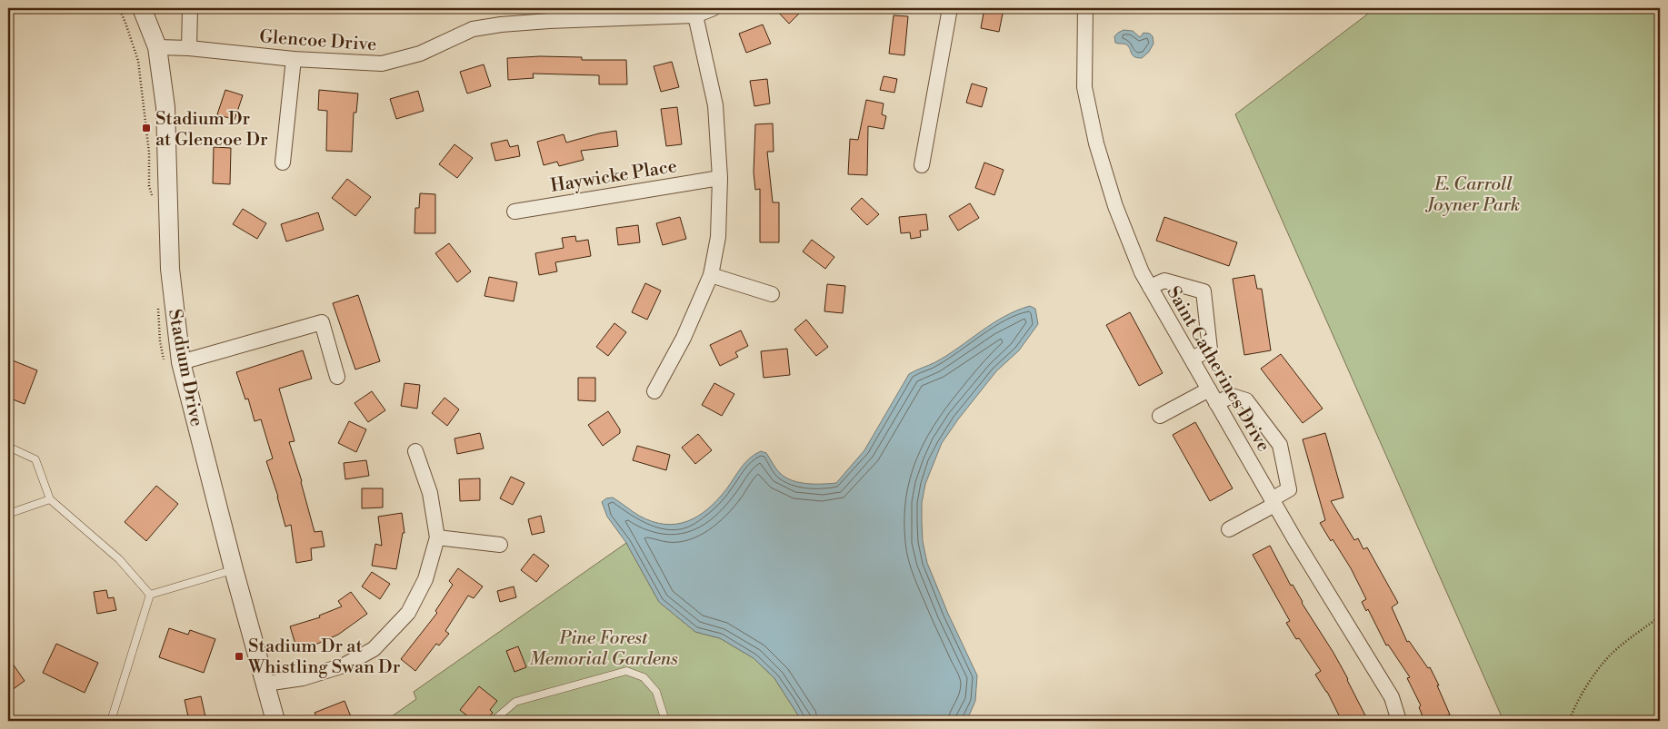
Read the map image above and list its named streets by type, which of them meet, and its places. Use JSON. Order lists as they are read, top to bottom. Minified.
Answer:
{"streets":{"street":["Glencoe Drive","Haywicke Place","Stadium Drive","Saint Catherines Drive"]},"crossings":[["Glencoe Drive","Stadium Drive"]],"parks":["E. Carroll Joyner Park","Pine Forest Memorial Gardens"],"places":{"transit":["Stadium Dr at Glencoe Dr","Stadium Dr at Whistling Swan Dr"]}}
